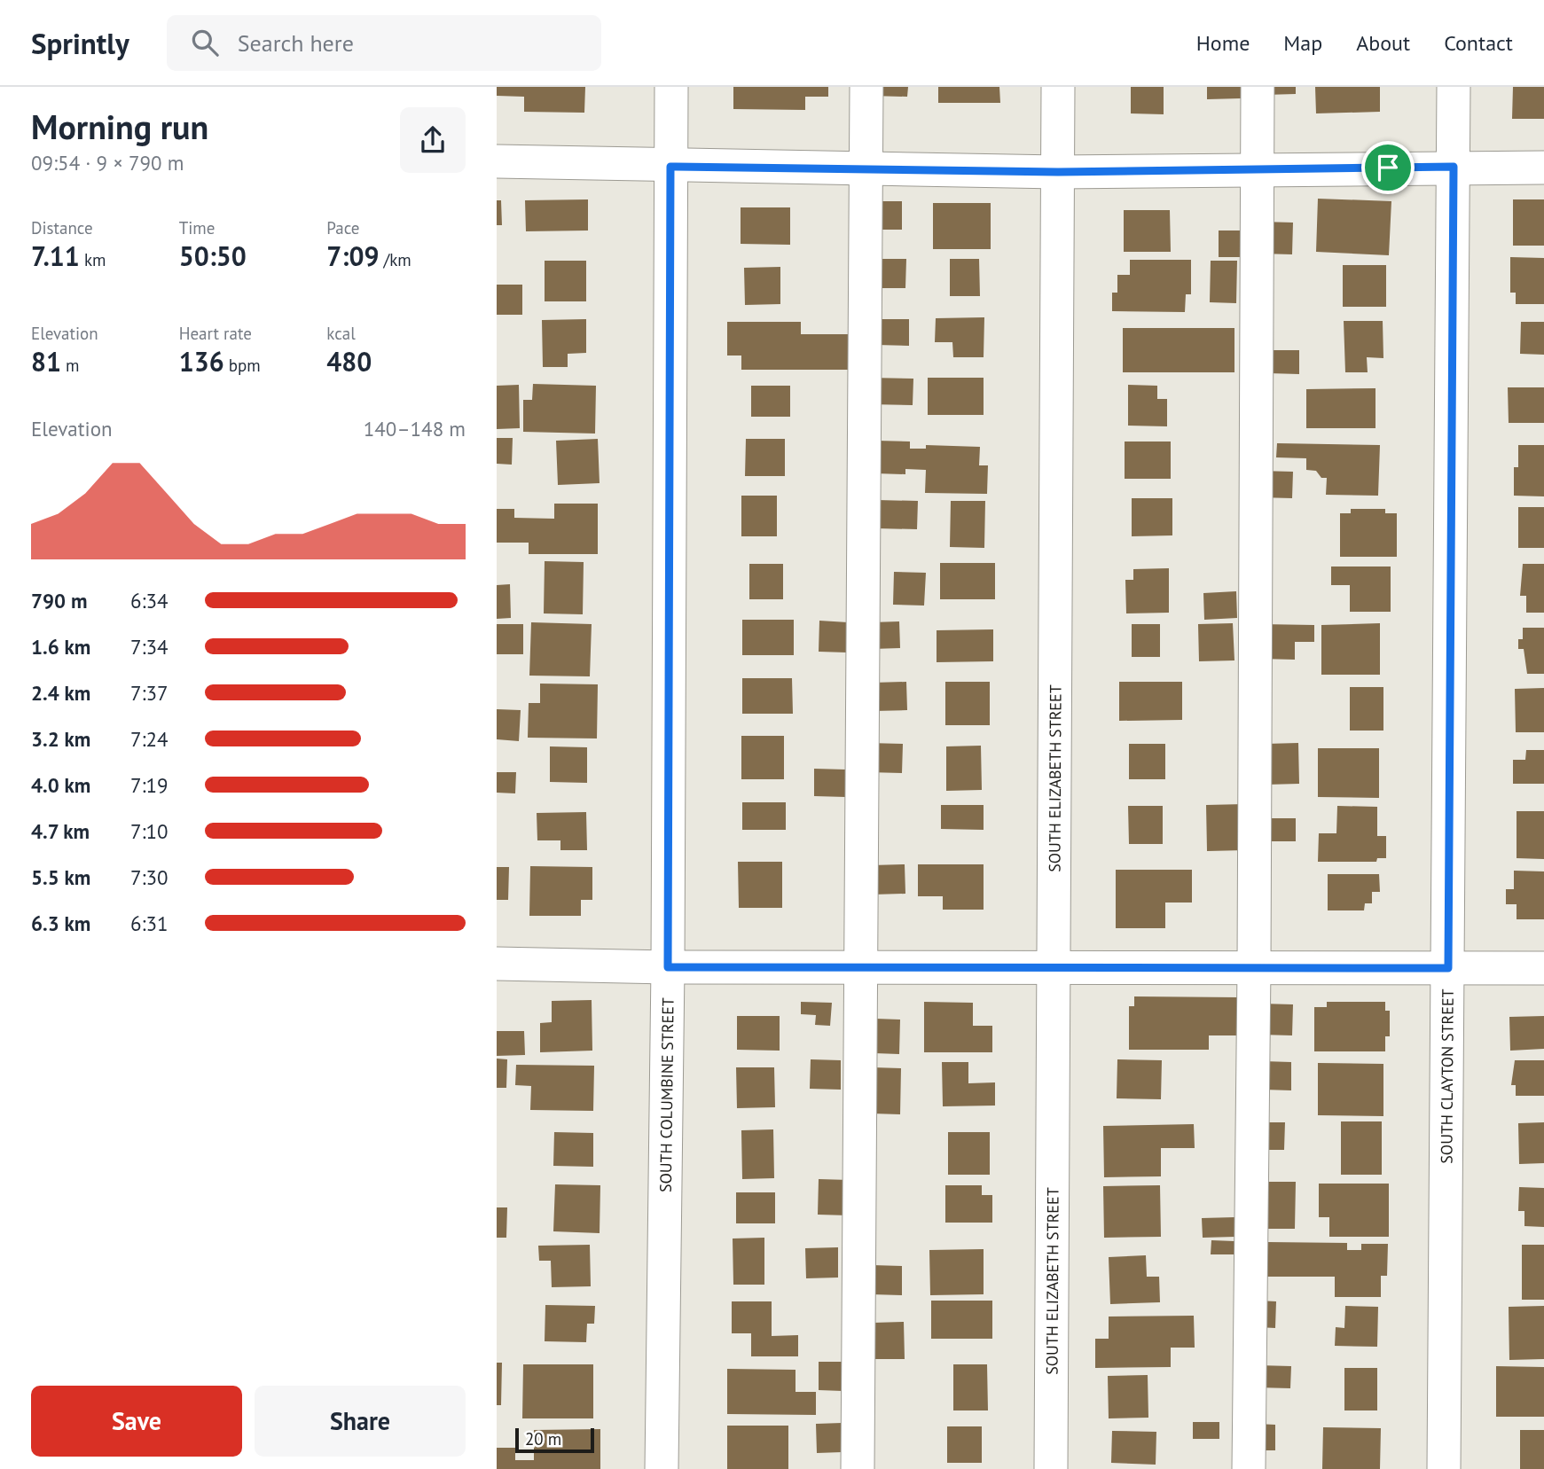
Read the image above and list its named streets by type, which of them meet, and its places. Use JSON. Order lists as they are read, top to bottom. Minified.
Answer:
{"streets":{"street":["SOUTH ELIZABETH STREET","SOUTH CLAYTON STREET","SOUTH COLUMBINE STREET"]},"scale_bar":"20 m","page":{"header":"Sprintly","search":"Search here","nav":["Home","Map","About","Contact"],"heading":["Morning run","09:54 · 9 × 790 m"],"stats":[["Distance","7.11 km"],["Time","50:50"],["Pace","7:09 /km"],["Elevation","81 m"],["Heart rate","136 bpm"],["kcal","480"]],"chart":["Elevation","140–148 m"],"list":[{"name":"790 m","note":"6:34"},{"name":"1.6 km","note":"7:34"},{"name":"2.4 km","note":"7:37"},{"name":"3.2 km","note":"7:24"},{"name":"4.0 km","note":"7:19"},{"name":"4.7 km","note":"7:10"},{"name":"5.5 km","note":"7:30"},{"name":"6.3 km","note":"6:31"}],"buttons":["Save","Share"],"scale":"20 m"}}
